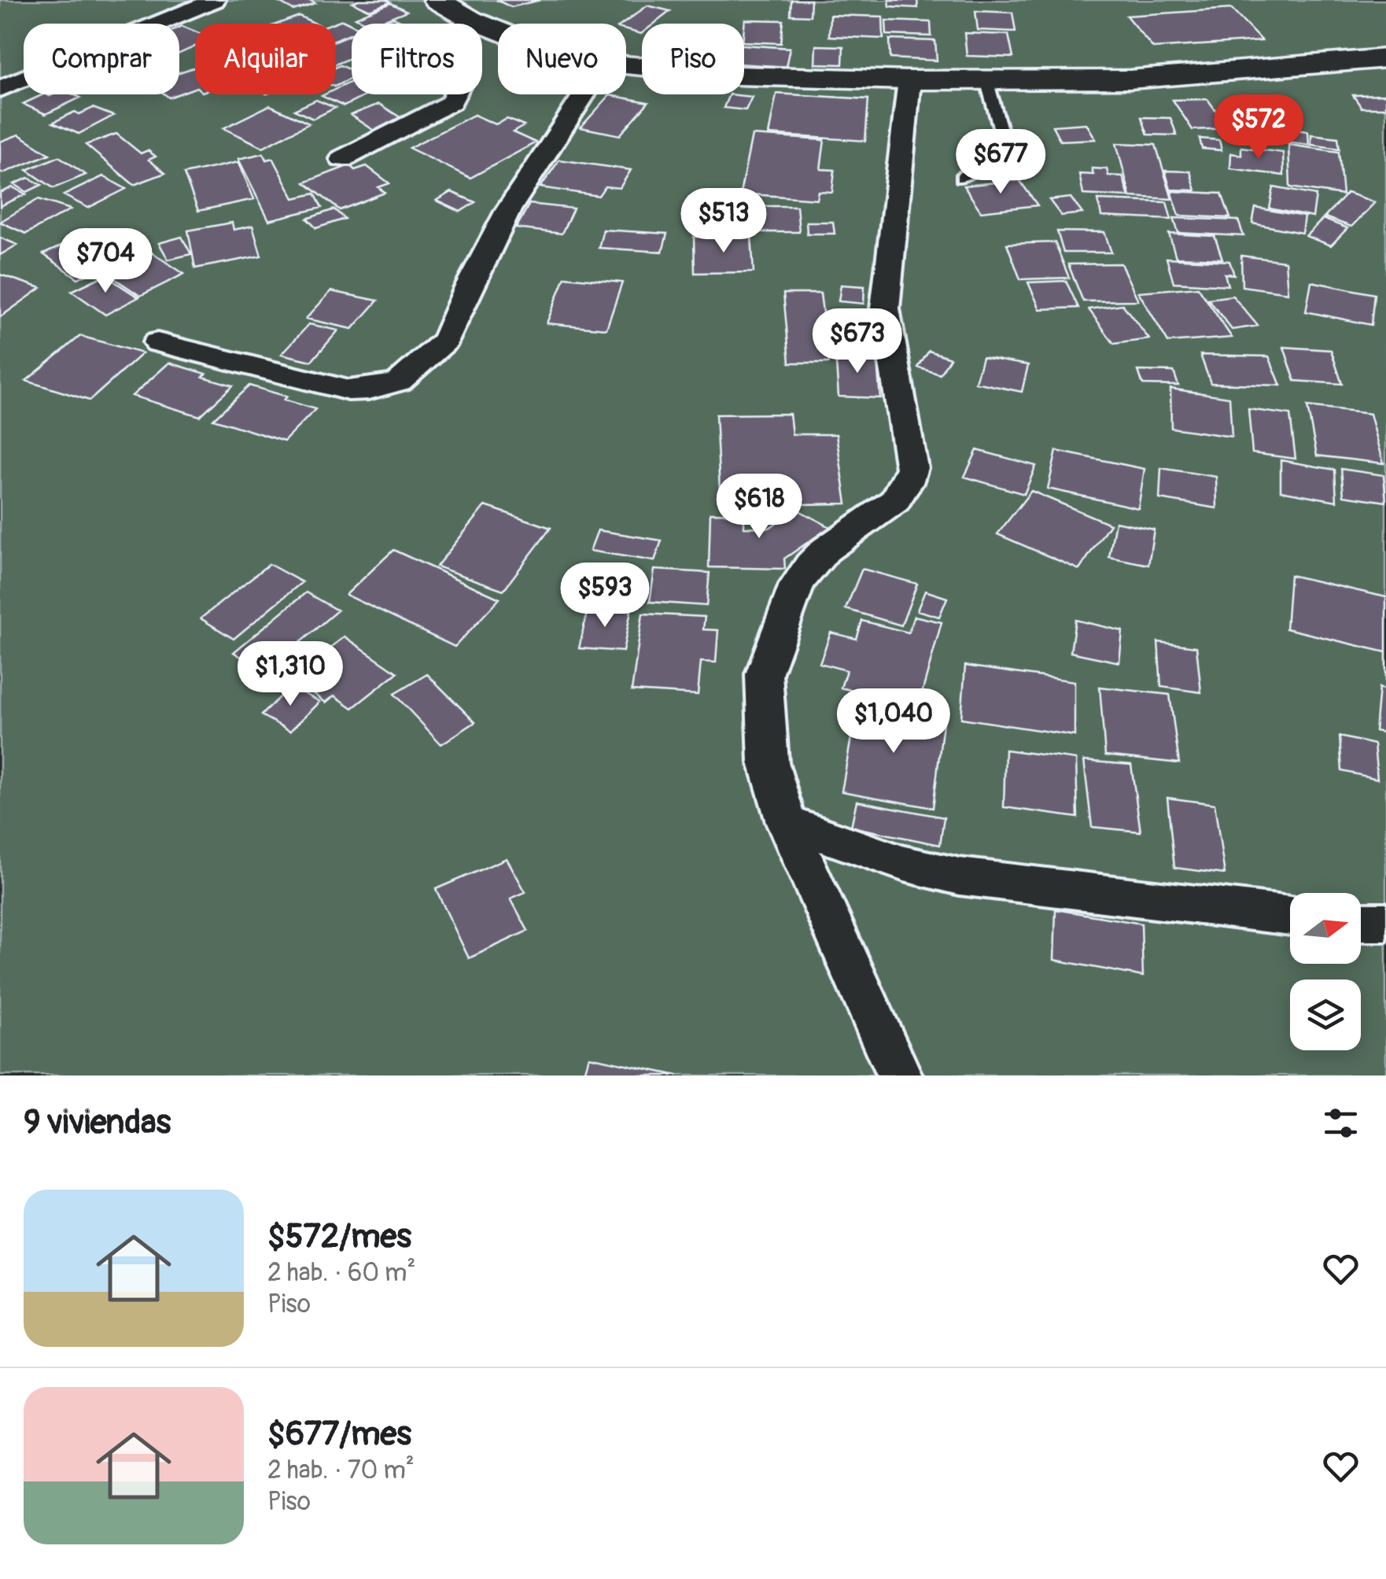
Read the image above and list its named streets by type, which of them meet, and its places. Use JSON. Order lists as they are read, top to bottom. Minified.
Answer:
{"north":"right","page":{"chip":["Comprar","Alquilar","Filtros","Nuevo","Piso"],"price":["$572","$677","$513","$704","$673","$618","$593","$1,310","$1,040"],"heading":"9 viviendas","list":[{"name":"$572/mes","note":"2 hab. · 60 m² · Piso"},{"name":"$677/mes","note":"2 hab. · 70 m² · Piso"}]}}
